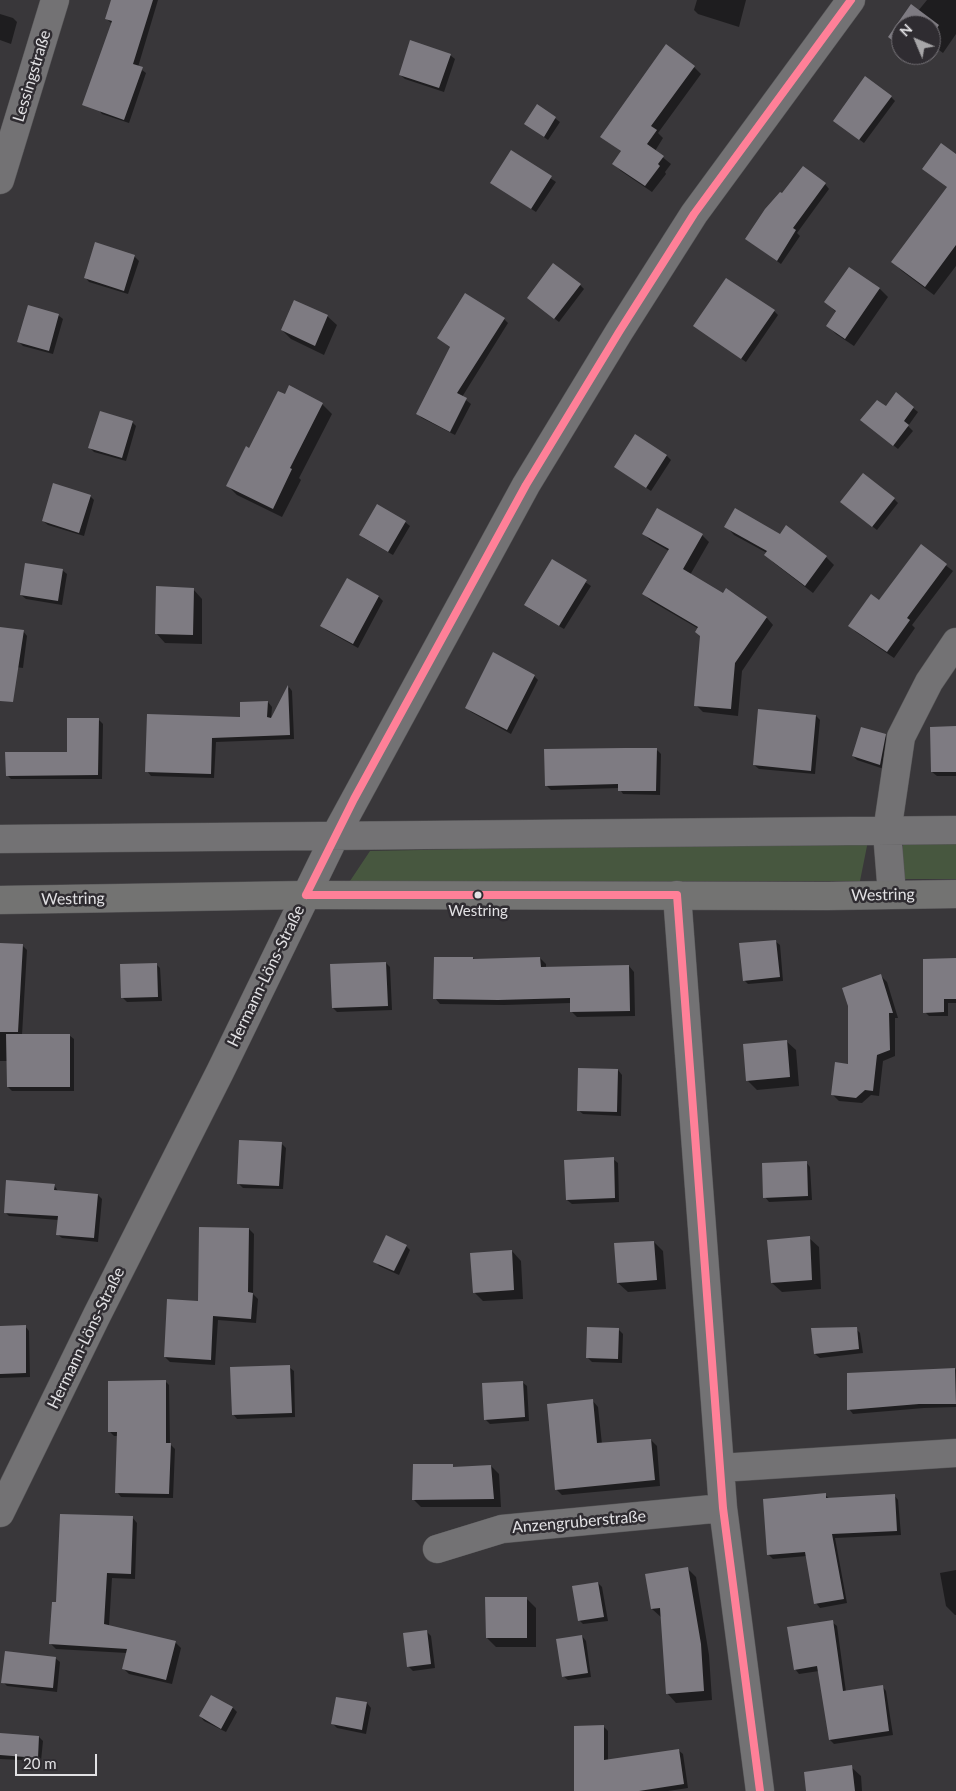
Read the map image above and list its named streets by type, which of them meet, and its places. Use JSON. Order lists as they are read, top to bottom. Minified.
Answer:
{"streets":{"street":["Lessingstraße","Westring","Hermann-Löns-Straße","Anzengruberstraße"]},"crossings":[["Westring","Hermann-Löns-Straße"]],"places":["Westring"],"scale_bar":"20 m","north":"top left"}
